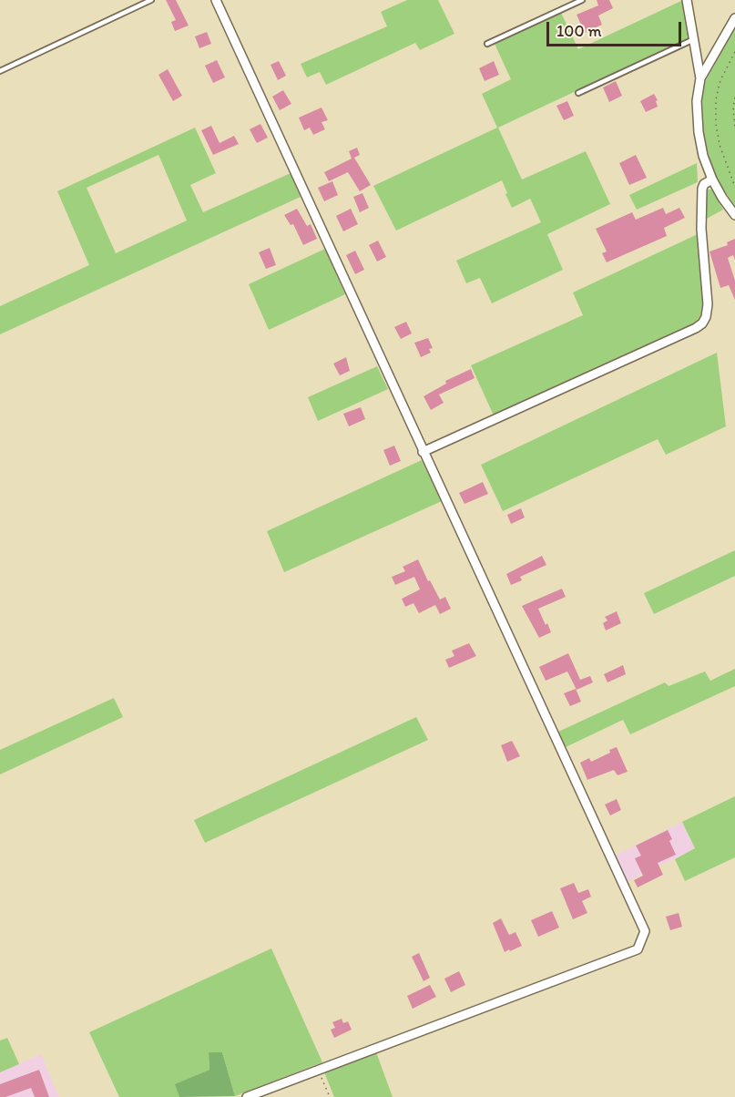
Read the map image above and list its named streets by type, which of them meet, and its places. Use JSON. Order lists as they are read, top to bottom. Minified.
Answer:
{"scale_bar":"100 m"}
